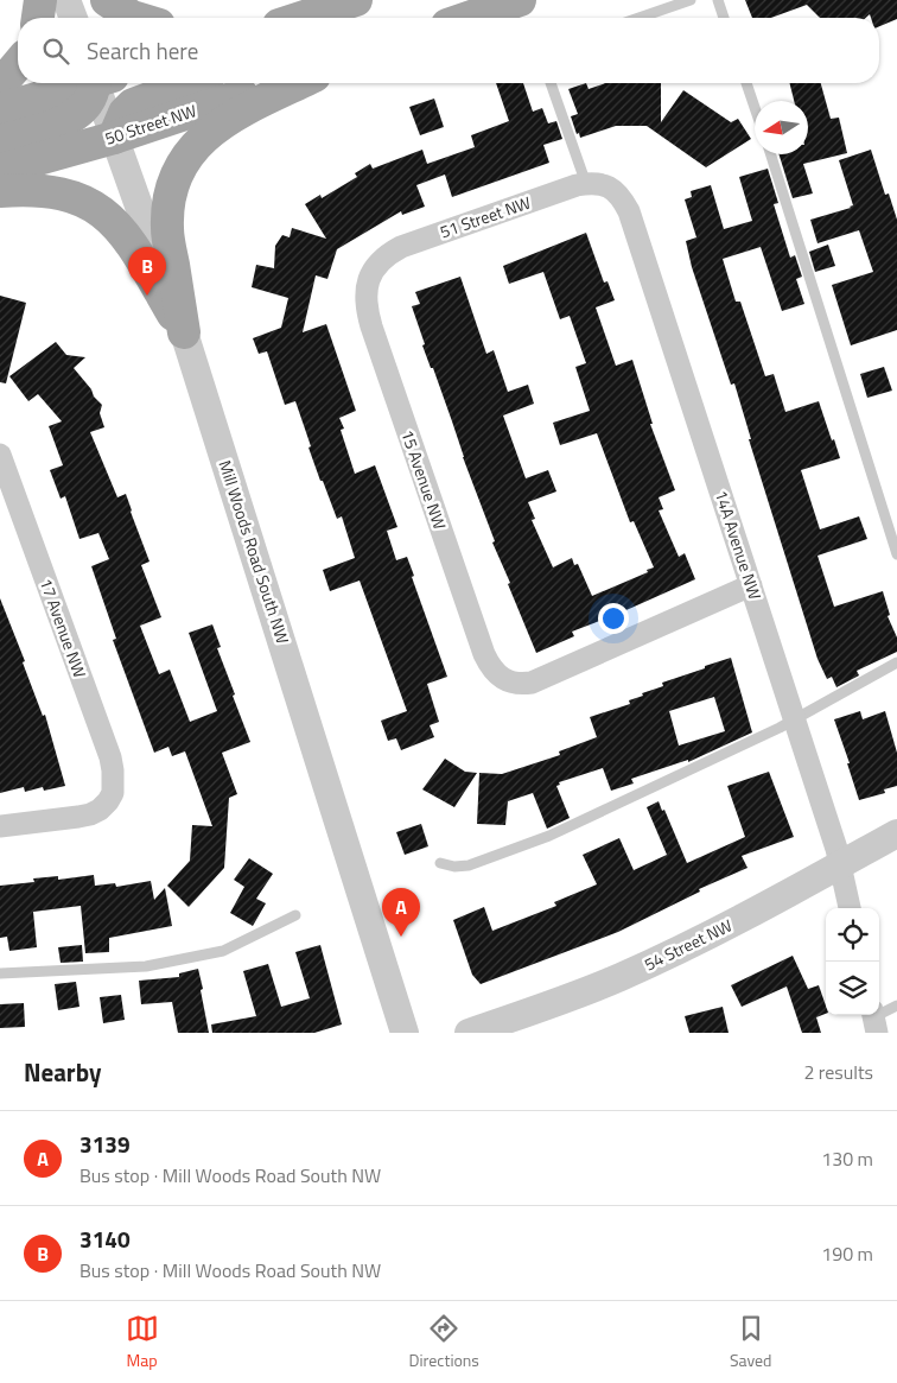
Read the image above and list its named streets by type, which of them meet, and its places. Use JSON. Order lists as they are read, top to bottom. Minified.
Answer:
{"streets":{"main road":["50 Street NW"],"street":["51 Street NW","15 Avenue NW","14A Avenue NW","Mill Woods Road South NW","17 Avenue NW","54 Street NW"]},"crossings":[["50 Street NW","Mill Woods Road South NW"],["51 Street NW","15 Avenue NW"],["51 Street NW","14A Avenue NW"],["15 Avenue NW","14A Avenue NW"],["14A Avenue NW","54 Street NW"]],"north":"left","page":{"search":"Search here","pins":["B","A"],"heading":["Nearby","2 results"],"list":[{"mark":"A","name":"3139","note":"Bus stop · Mill Woods Road South NW","value":"130 m"},{"mark":"B","name":"3140","note":"Bus stop · Mill Woods Road South NW","value":"190 m"}],"nav":["Map","Directions","Saved"]}}
